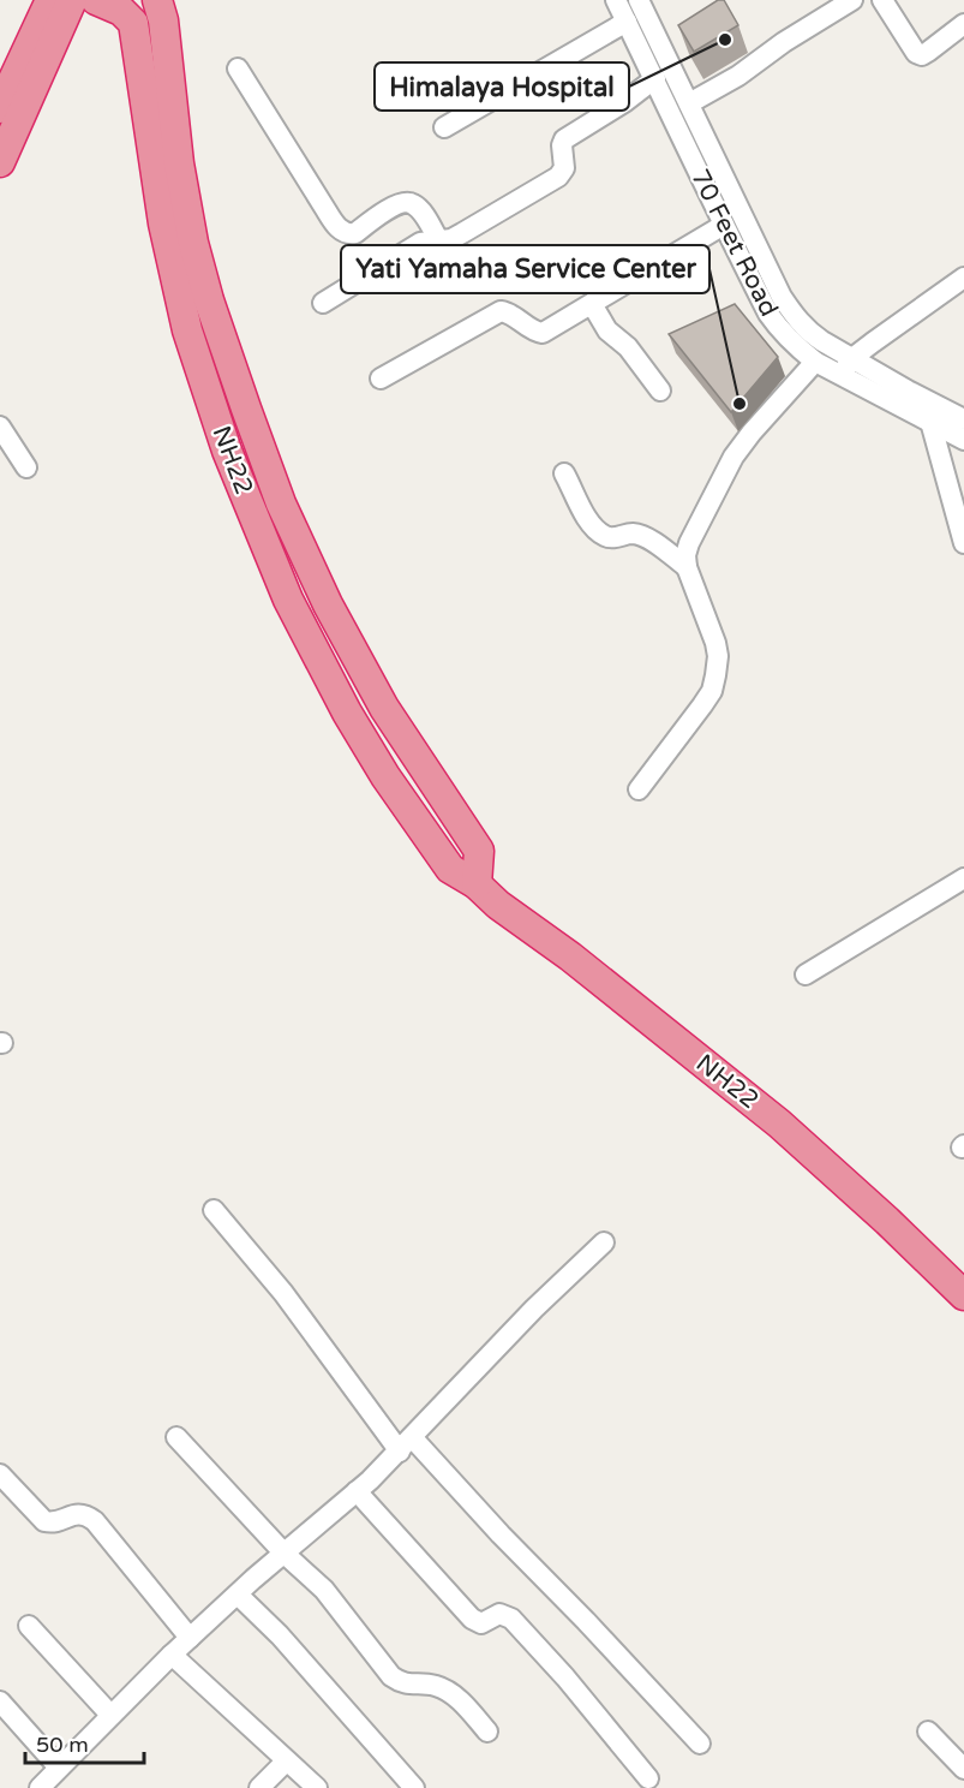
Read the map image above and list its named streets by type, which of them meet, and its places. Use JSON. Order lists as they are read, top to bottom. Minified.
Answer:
{"streets":{"highway":["NH22"],"street":["70 Feet Road"]},"places":["Himalaya Hospital","Yati Yamaha Service Center"],"scale_bar":"50 m"}
